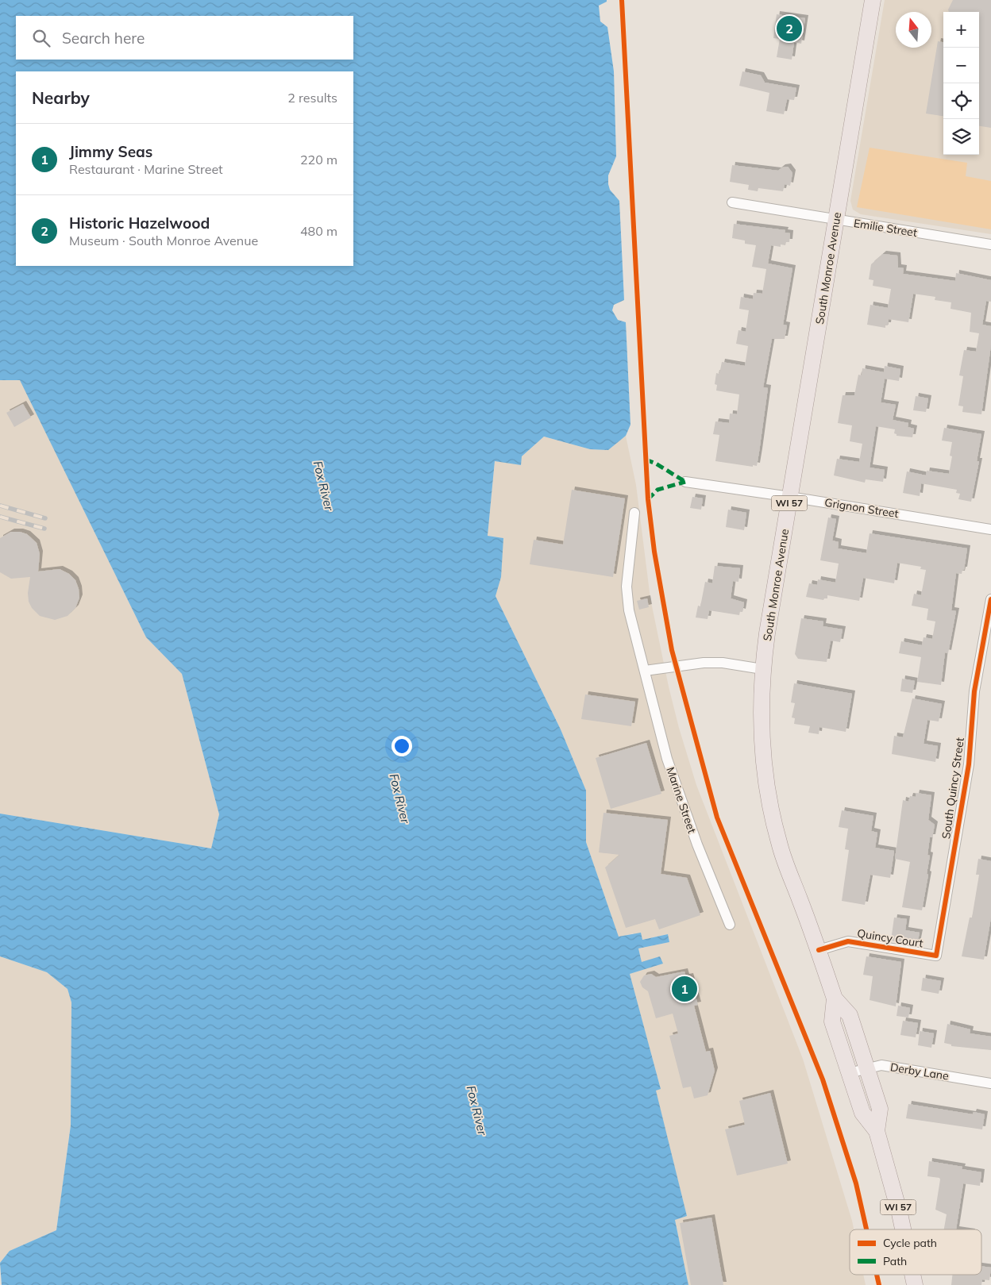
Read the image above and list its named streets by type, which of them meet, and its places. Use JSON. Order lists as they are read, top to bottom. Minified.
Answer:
{"streets":{"main road":["South Monroe Avenue","WI 57"],"street":["Emilie Street","Grignon Street","South Quincy Street","Marine Street","Quincy Court","Derby Lane"]},"crossings":[["Emilie Street","South Monroe Avenue"],["South Monroe Avenue","Grignon Street"],["South Monroe Avenue","Quincy Court"],["South Monroe Avenue","Derby Lane"],["South Quincy Street","Quincy Court"]],"water":["Fox River"],"legend":["Cycle path","Path"],"north":"top","page":{"map_buttons":["+","−"],"pins":["2","1"],"search":"Search here","heading":["Nearby","2 results"],"list":[{"mark":"1","name":"Jimmy Seas","note":"Restaurant · Marine Street","value":"220 m"},{"mark":"2","name":"Historic Hazelwood","note":"Museum · South Monroe Avenue","value":"480 m"}]}}
